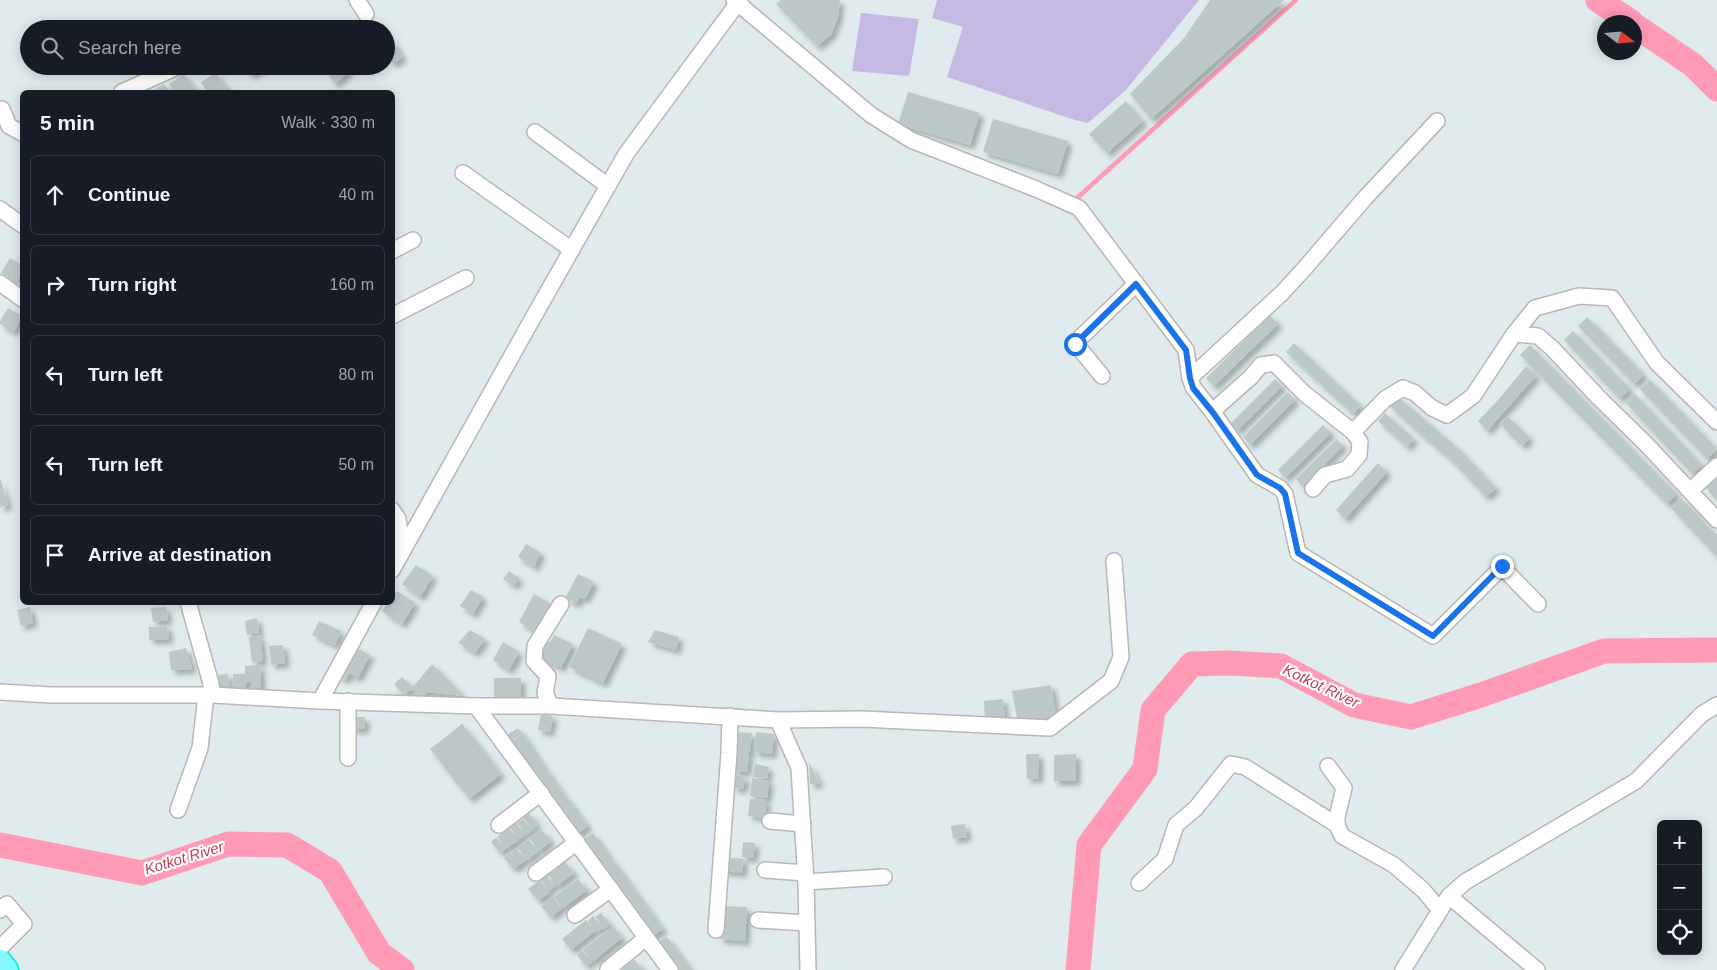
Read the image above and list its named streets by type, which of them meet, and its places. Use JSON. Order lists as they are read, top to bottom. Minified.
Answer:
{"water":["Kotkot River"],"north":"right","page":{"search":"Search here","heading":["5 min","Walk · 330 m"],"list":[["Continue","40 m"],["Turn right","160 m"],["Turn left","80 m"],["Turn left","50 m"],"Arrive at destination"],"map_buttons":["+","−"]}}
